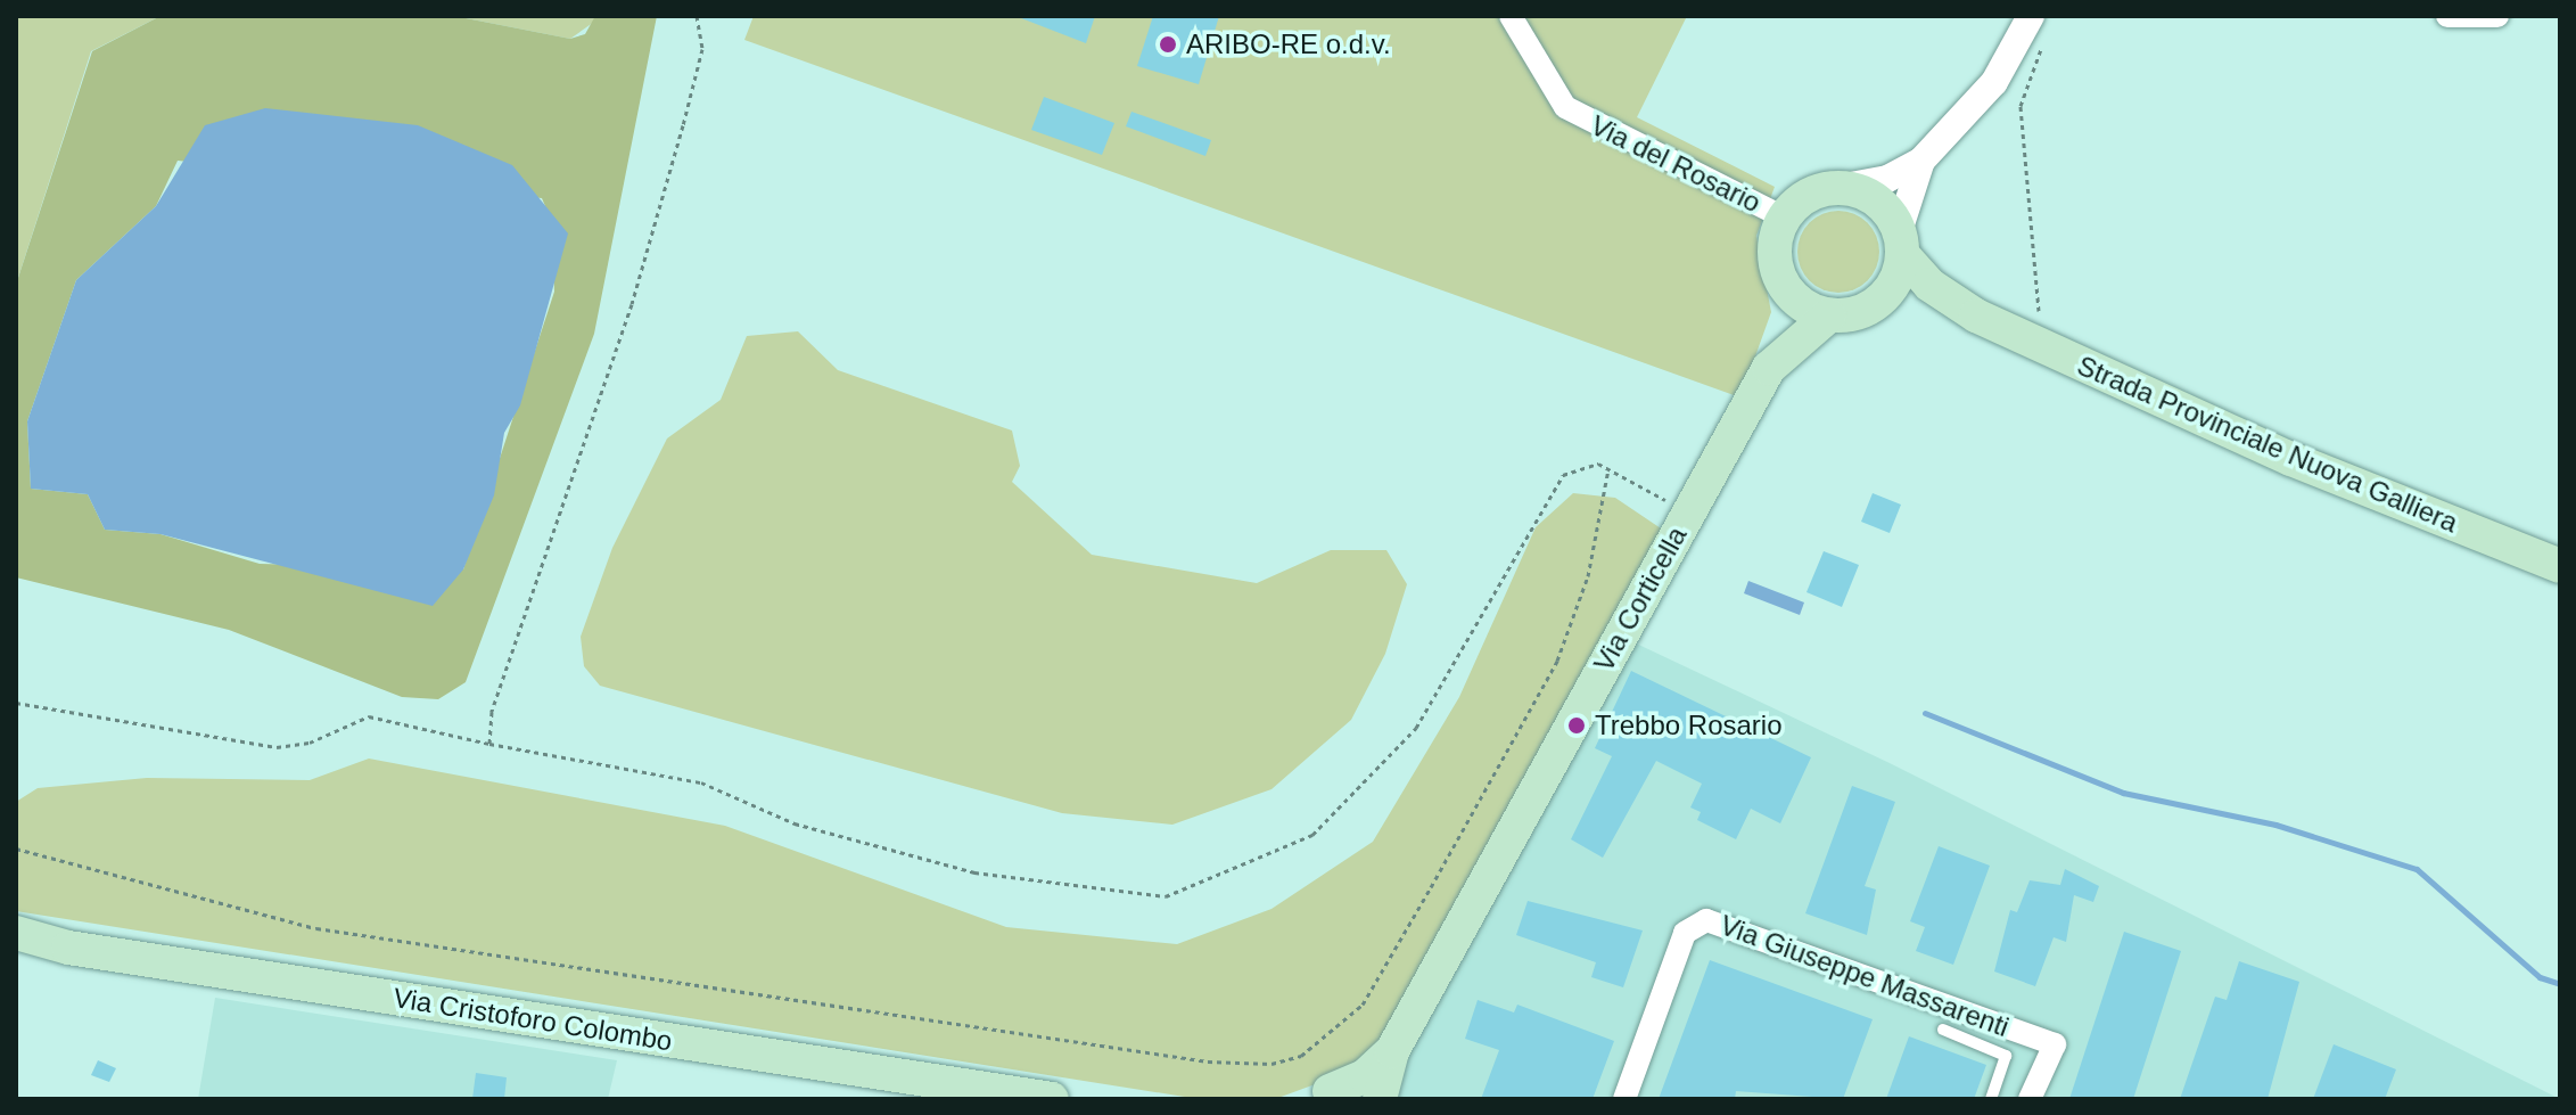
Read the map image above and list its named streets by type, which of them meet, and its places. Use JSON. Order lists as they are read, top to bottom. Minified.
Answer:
{"streets":{"main road":["Strada Provinciale Nuova Galliera","Via Corticella","Via Cristoforo Colombo"],"street":["Via del Rosario","Via Giuseppe Massarenti"]},"crossings":[["Via del Rosario","Via Corticella"]],"places":["ARIBO-RE o.d.v.","Trebbo Rosario"]}
